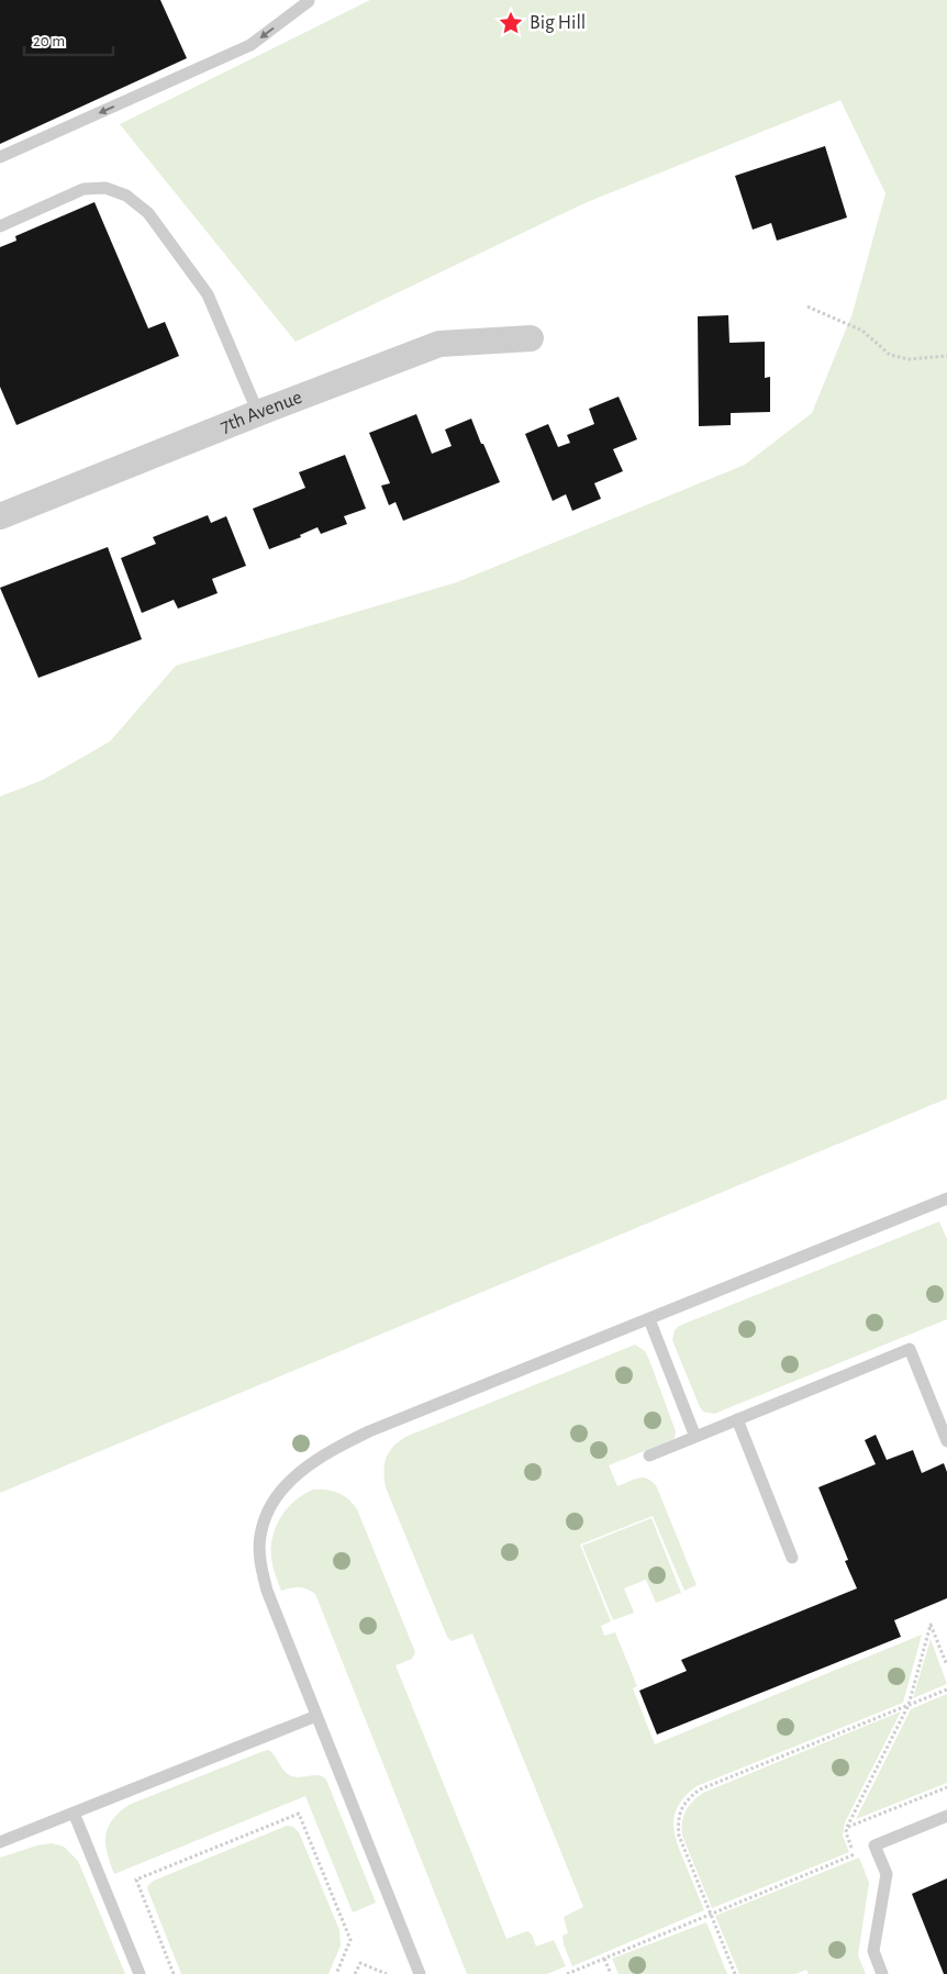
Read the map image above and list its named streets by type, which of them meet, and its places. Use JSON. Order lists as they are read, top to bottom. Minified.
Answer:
{"streets":{"street":["7th Avenue"]},"places":{"place":["Big Hill"]},"scale_bar":"20 m"}
